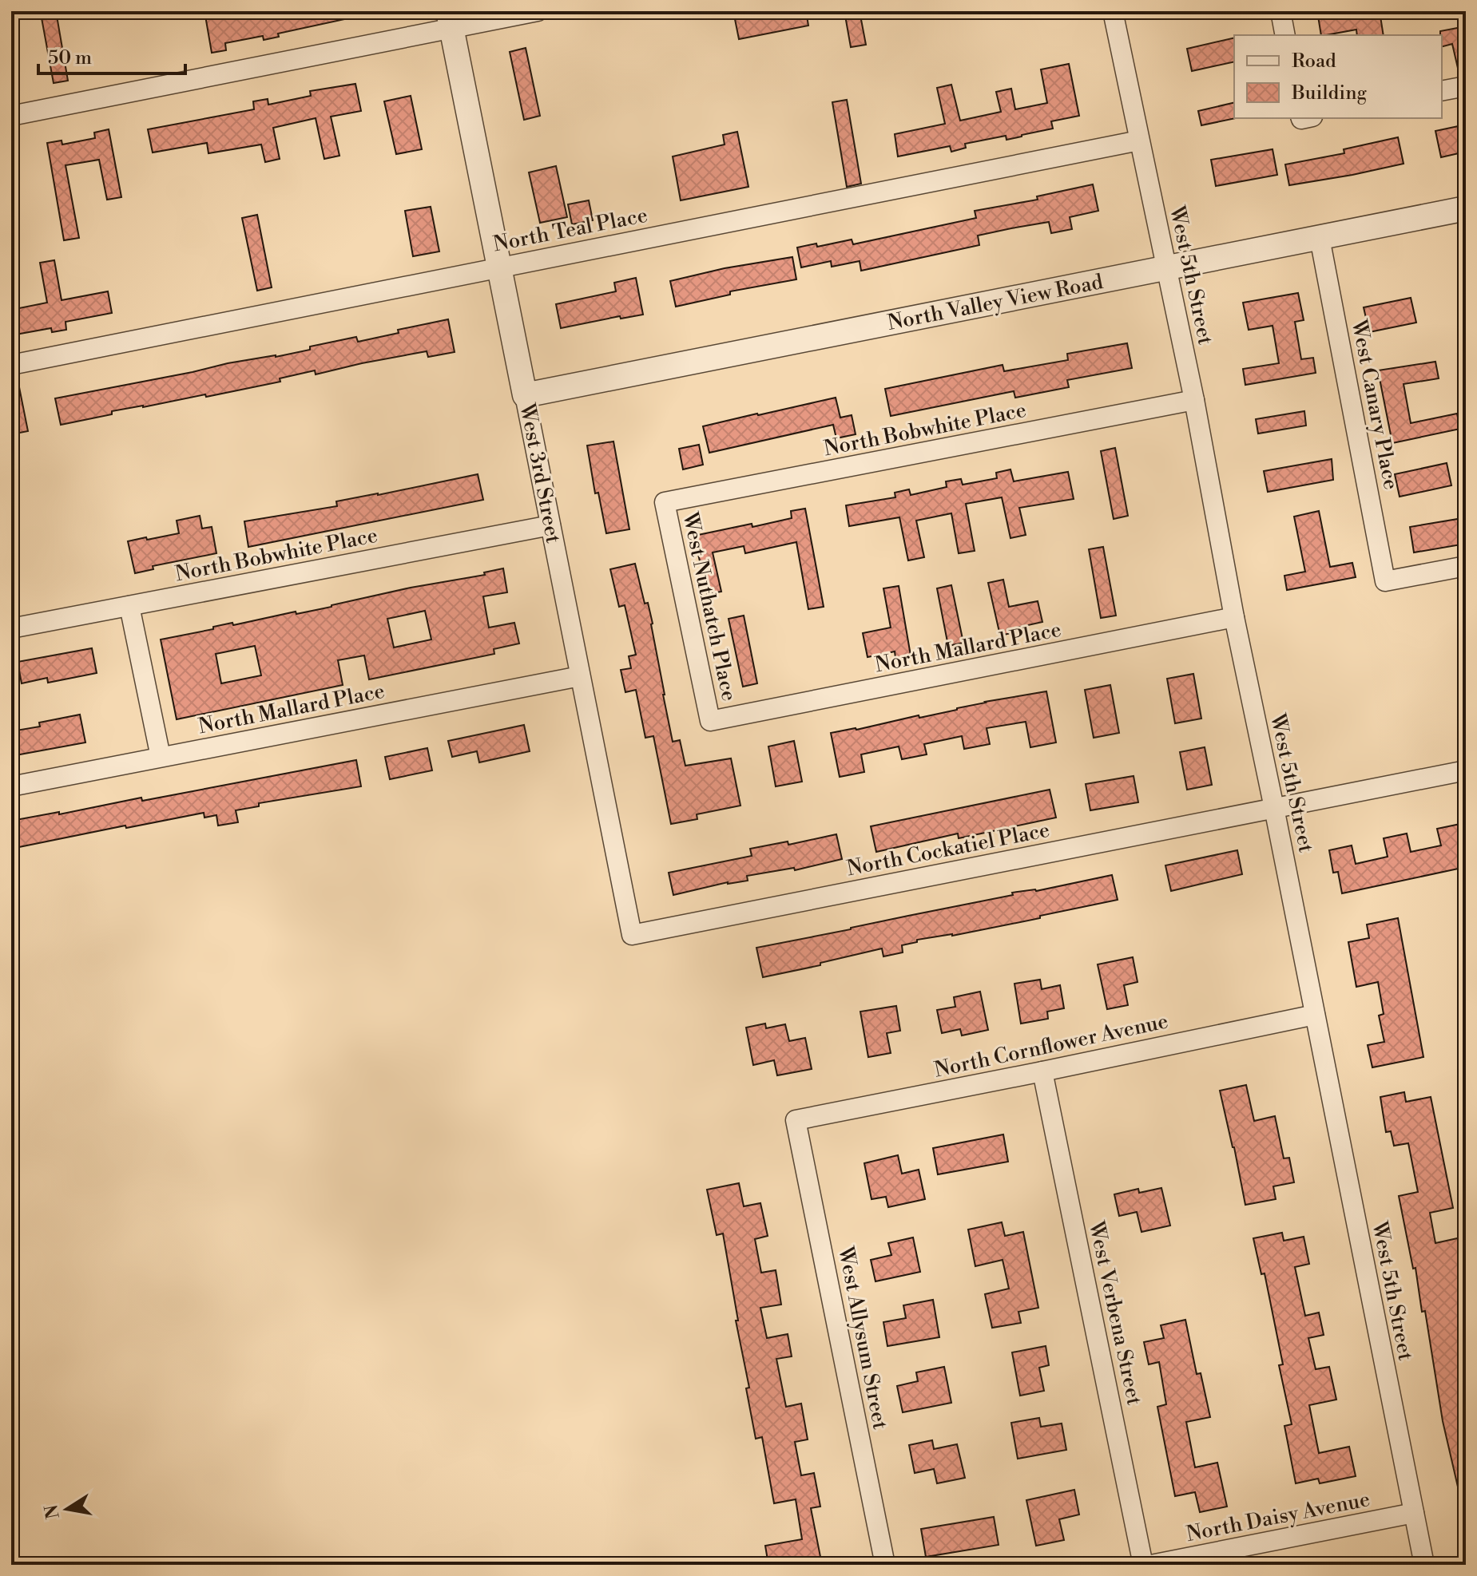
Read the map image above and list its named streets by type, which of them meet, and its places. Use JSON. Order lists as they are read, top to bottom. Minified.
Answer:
{"streets":{"street":["North Teal Place","West 5th Street","North Valley View Road","West Canary Place","North Bobwhite Place","West 3rd Street","West Nuthatch Place","North Mallard Place","North Cockatiel Place","North Cornflower Avenue","West Verbena Street","West Allysum Street","North Daisy Avenue"]},"crossings":[["North Teal Place","West 5th Street"],["North Teal Place","West 3rd Street"],["West 5th Street","North Valley View Road"],["West 5th Street","North Bobwhite Place"],["West 5th Street","North Mallard Place"],["West 5th Street","North Cockatiel Place"],["West 5th Street","North Cornflower Avenue"],["West 5th Street","North Daisy Avenue"],["North Valley View Road","West Canary Place"],["North Valley View Road","West 3rd Street"],["North Bobwhite Place","West 3rd Street"],["North Bobwhite Place","West Nuthatch Place"],["West 3rd Street","North Mallard Place"],["West 3rd Street","North Cockatiel Place"],["West Nuthatch Place","North Mallard Place"],["North Cornflower Avenue","West Verbena Street"],["North Cornflower Avenue","West Allysum Street"]],"legend":["Road","Building"],"scale_bar":"50 m","north":"left"}
